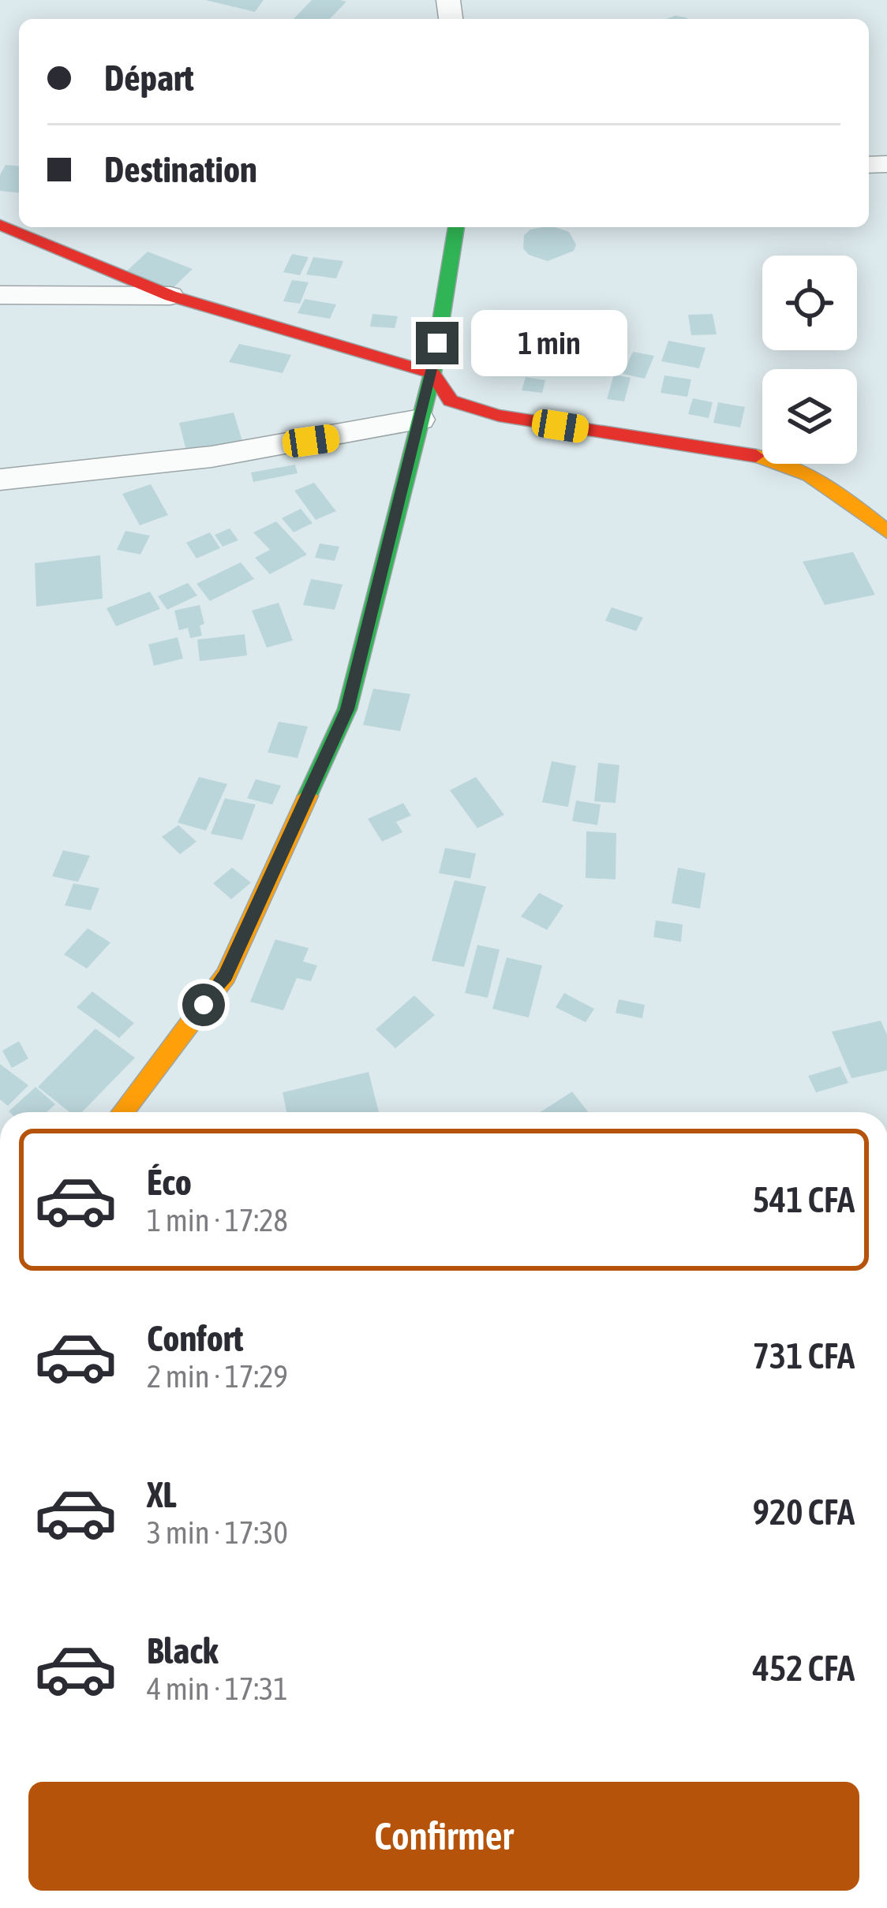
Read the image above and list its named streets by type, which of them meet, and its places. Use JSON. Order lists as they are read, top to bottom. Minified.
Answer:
{"page":{"banner":["Départ","Destination"],"bubble":"1 min","list":[{"name":"Éco","note":"1 min · 17:28","value":"541 CFA"},{"name":"Confort","note":"2 min · 17:29","value":"731 CFA"},{"name":"XL","note":"3 min · 17:30","value":"920 CFA"},{"name":"Black","note":"4 min · 17:31","value":"452 CFA"}],"buttons":"Confirmer"}}
